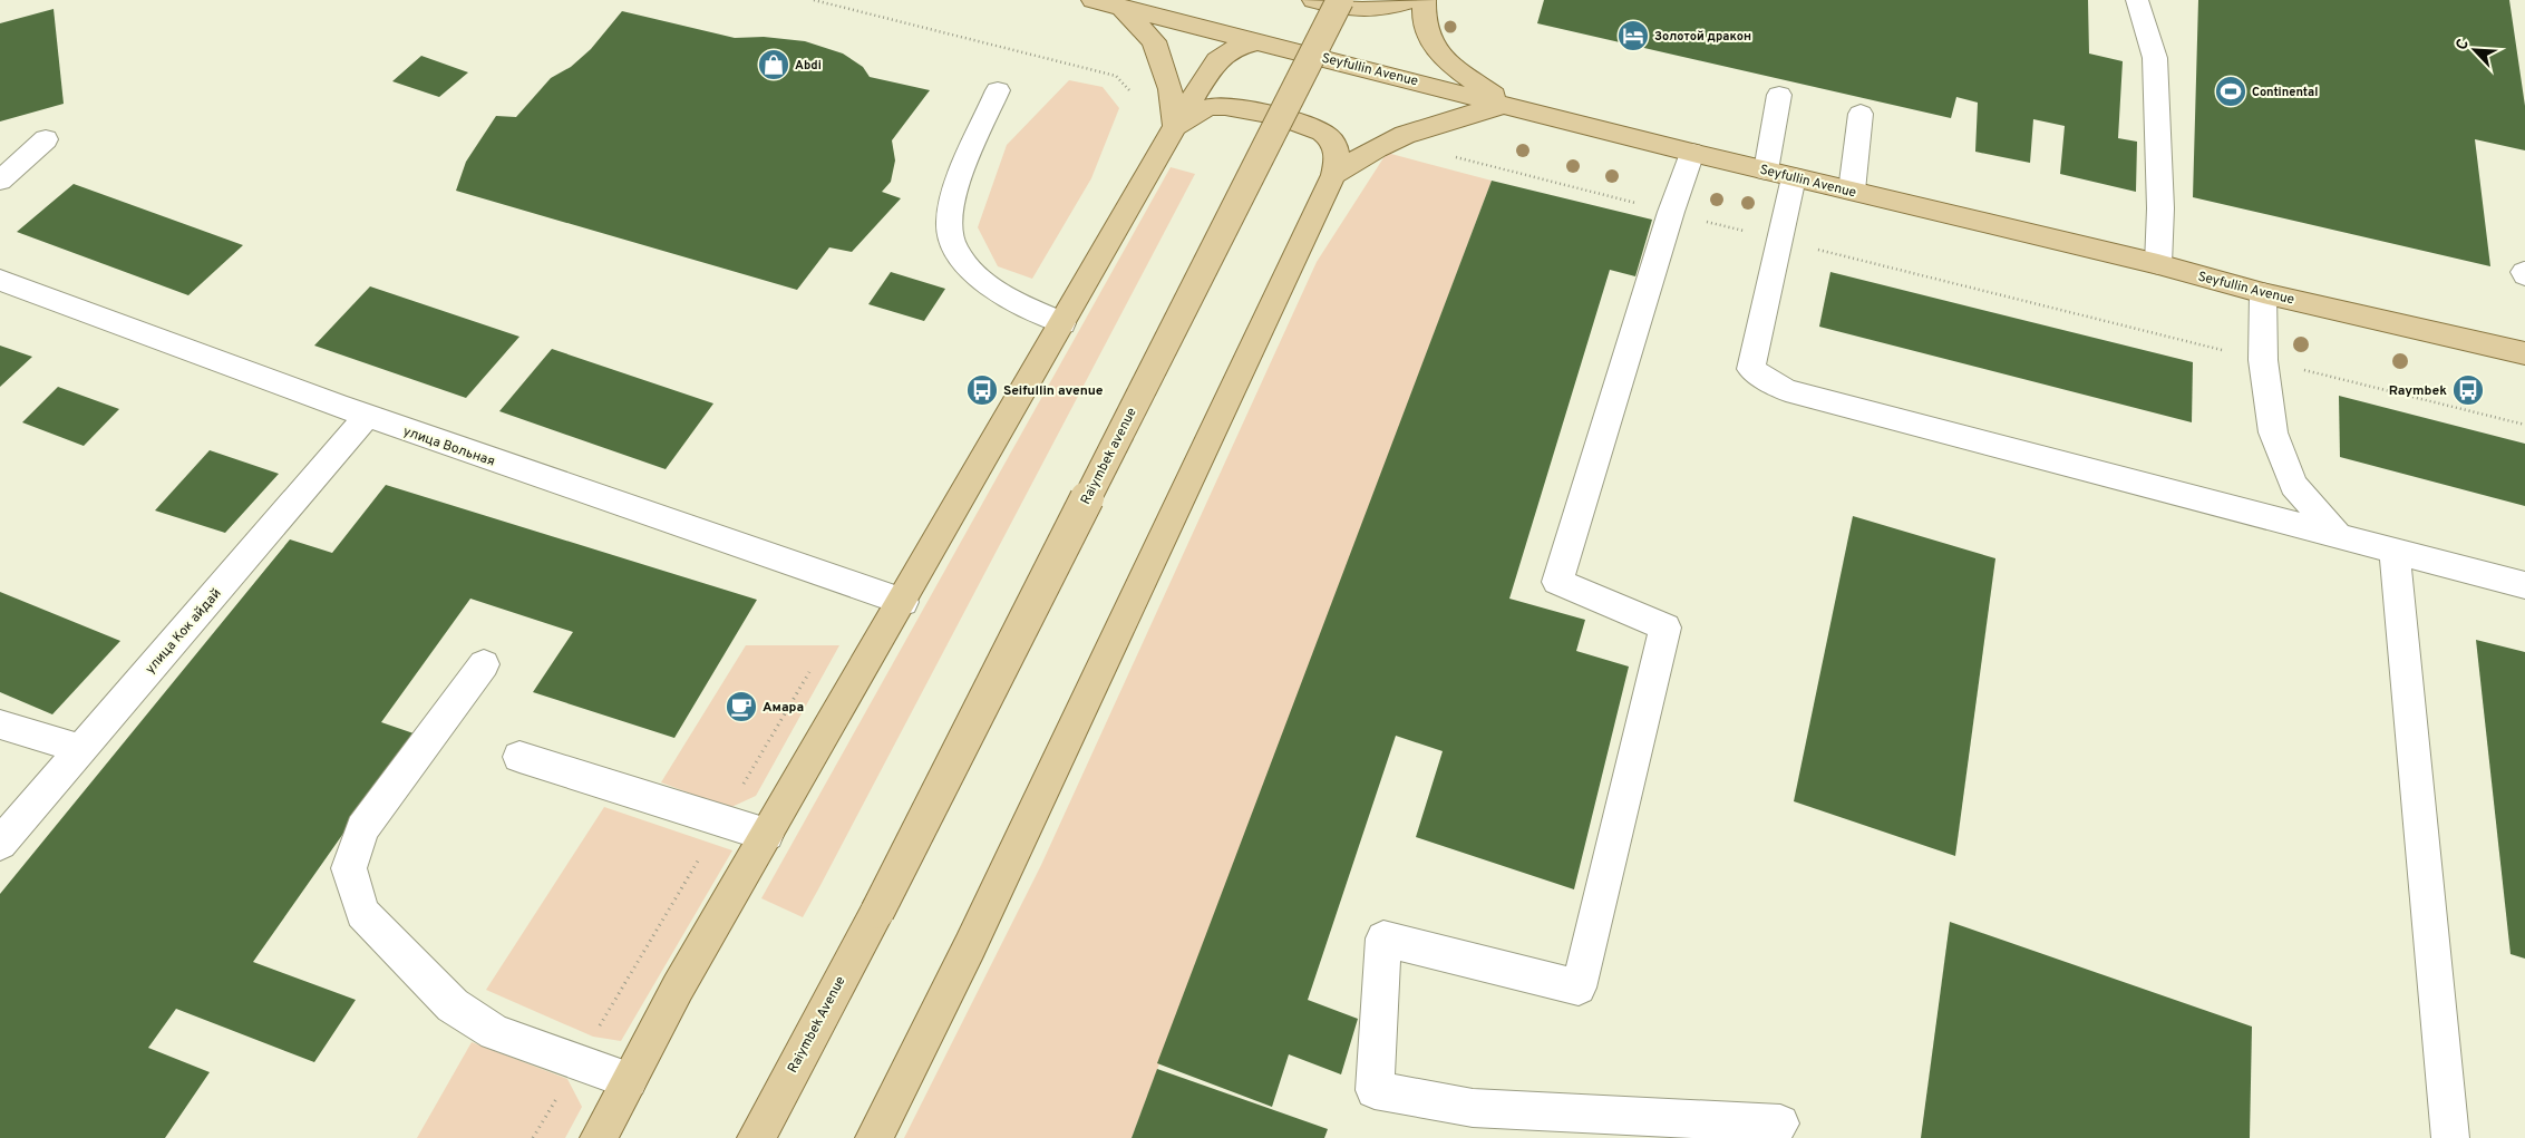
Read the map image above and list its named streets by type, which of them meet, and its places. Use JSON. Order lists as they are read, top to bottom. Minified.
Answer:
{"streets":{"main road":["Seyfullin Avenue","Raiymbek avenue","Raiymbek Avenue"],"street":["улица Вольная","улица Кок айдай"]},"crossings":[["улица Вольная","улица Кок айдай"],["Raiymbek avenue","Raiymbek Avenue"]],"places":{"hotel":["Золотой дракон"],"shop":["Abdi"],"sports":["Continental"],"bus stop":["Seifullin avenue","Raymbek"],"cafe":["Амара"]},"north":"top left"}
